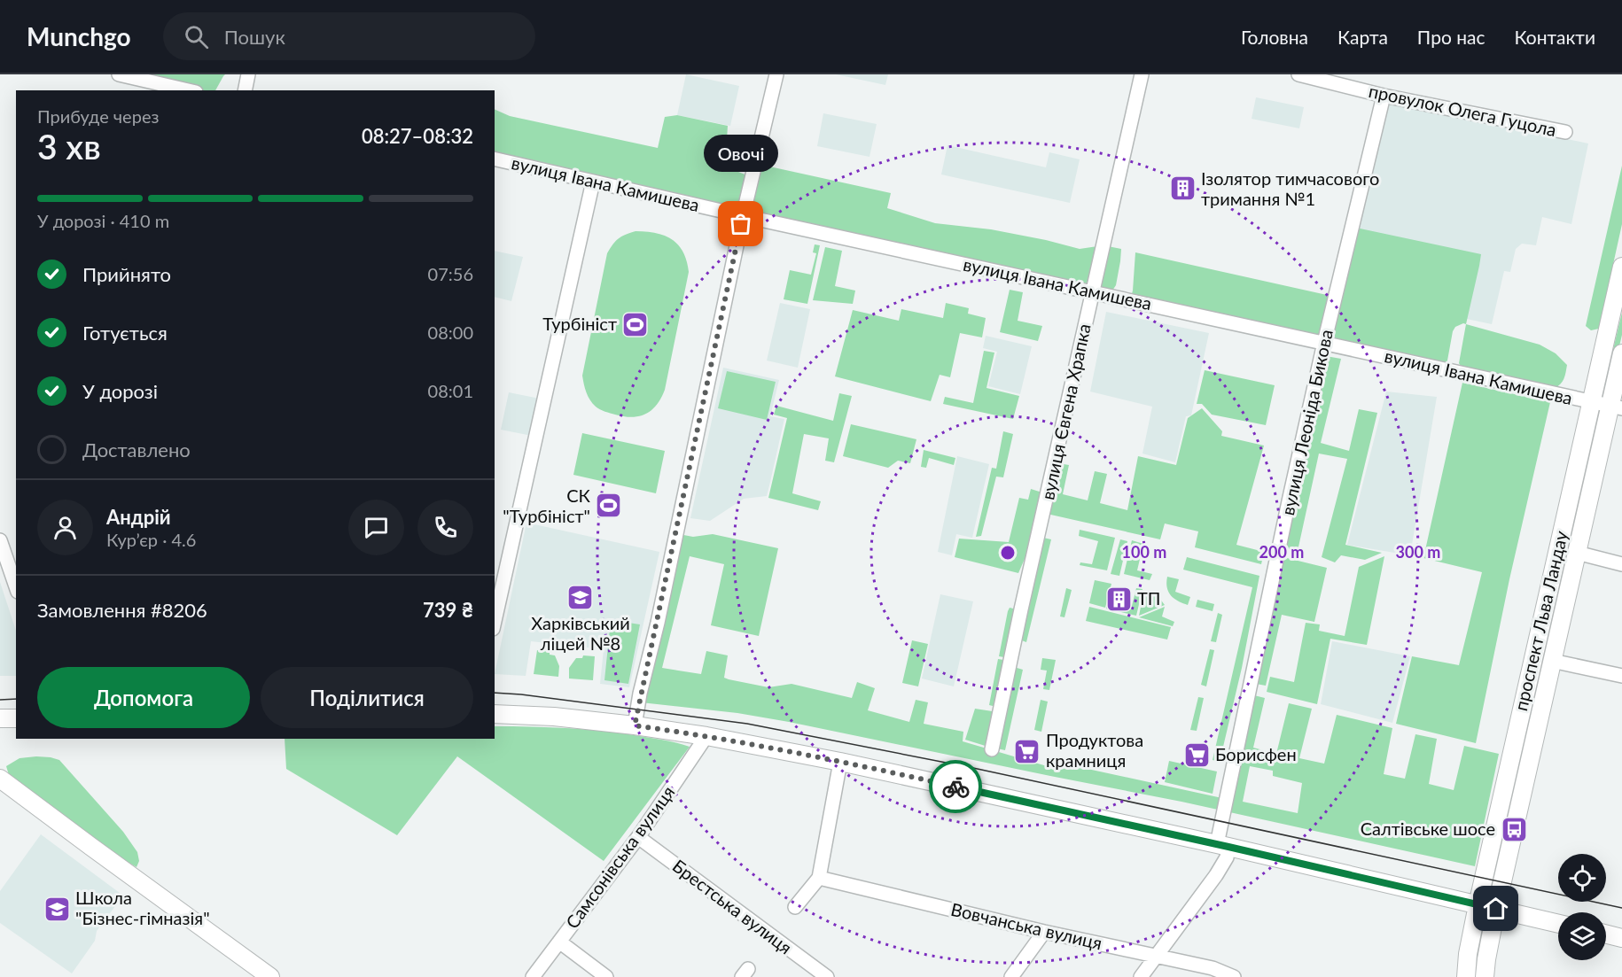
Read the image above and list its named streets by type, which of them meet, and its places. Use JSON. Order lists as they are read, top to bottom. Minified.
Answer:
{"streets":{"main road":["проспект Льва Ландау"],"street":["провулок Олега Гуцола","вулиця Івана Камишева","вулиця Євгена Храпка","вулиця Леоніда Бикова","Самсонівська вулиця","Брестська вулиця","Вовчанська вулиця"]},"crossings":[["провулок Олега Гуцола","вулиця Леоніда Бикова"],["вулиця Івана Камишева","вулиця Євгена Храпка"],["вулиця Івана Камишева","вулиця Леоніда Бикова"],["вулиця Івана Камишева","проспект Льва Ландау"],["вулиця Леоніда Бикова","Вовчанська вулиця"],["Самсонівська вулиця","Брестська вулиця"]],"places":{"building":["Ізолятор тимчасового тримання №1","ТП"],"other":["Овочі"],"sports":["Турбініст","СК \"Турбініст\""],"school or university":["Харківський ліцей №8","Школа \"Бізнес-гімназія\""],"supermarket":["Продуктова крамниця","Борисфен"],"bus stop":["Салтівське шосе"]},"page":{"header":"Munchgo","search":"Пошук","nav":["Головна","Карта","Про нас","Контакти"],"heading":["3 хв","Прибуде через","08:27–08:32"],"panel":["Андрій","Кур’єр · 4.6","Замовлення #8206","739 ₴"],"bubble":"Овочі","bar":"У дорозі · 410 m","list":[["Прийнято","07:56"],["Готується","08:00"],["У дорозі","08:01"],"Доставлено"],"buttons":["Допомога","Поділитися"]},"rings":["100 m","200 m","300 m"]}
